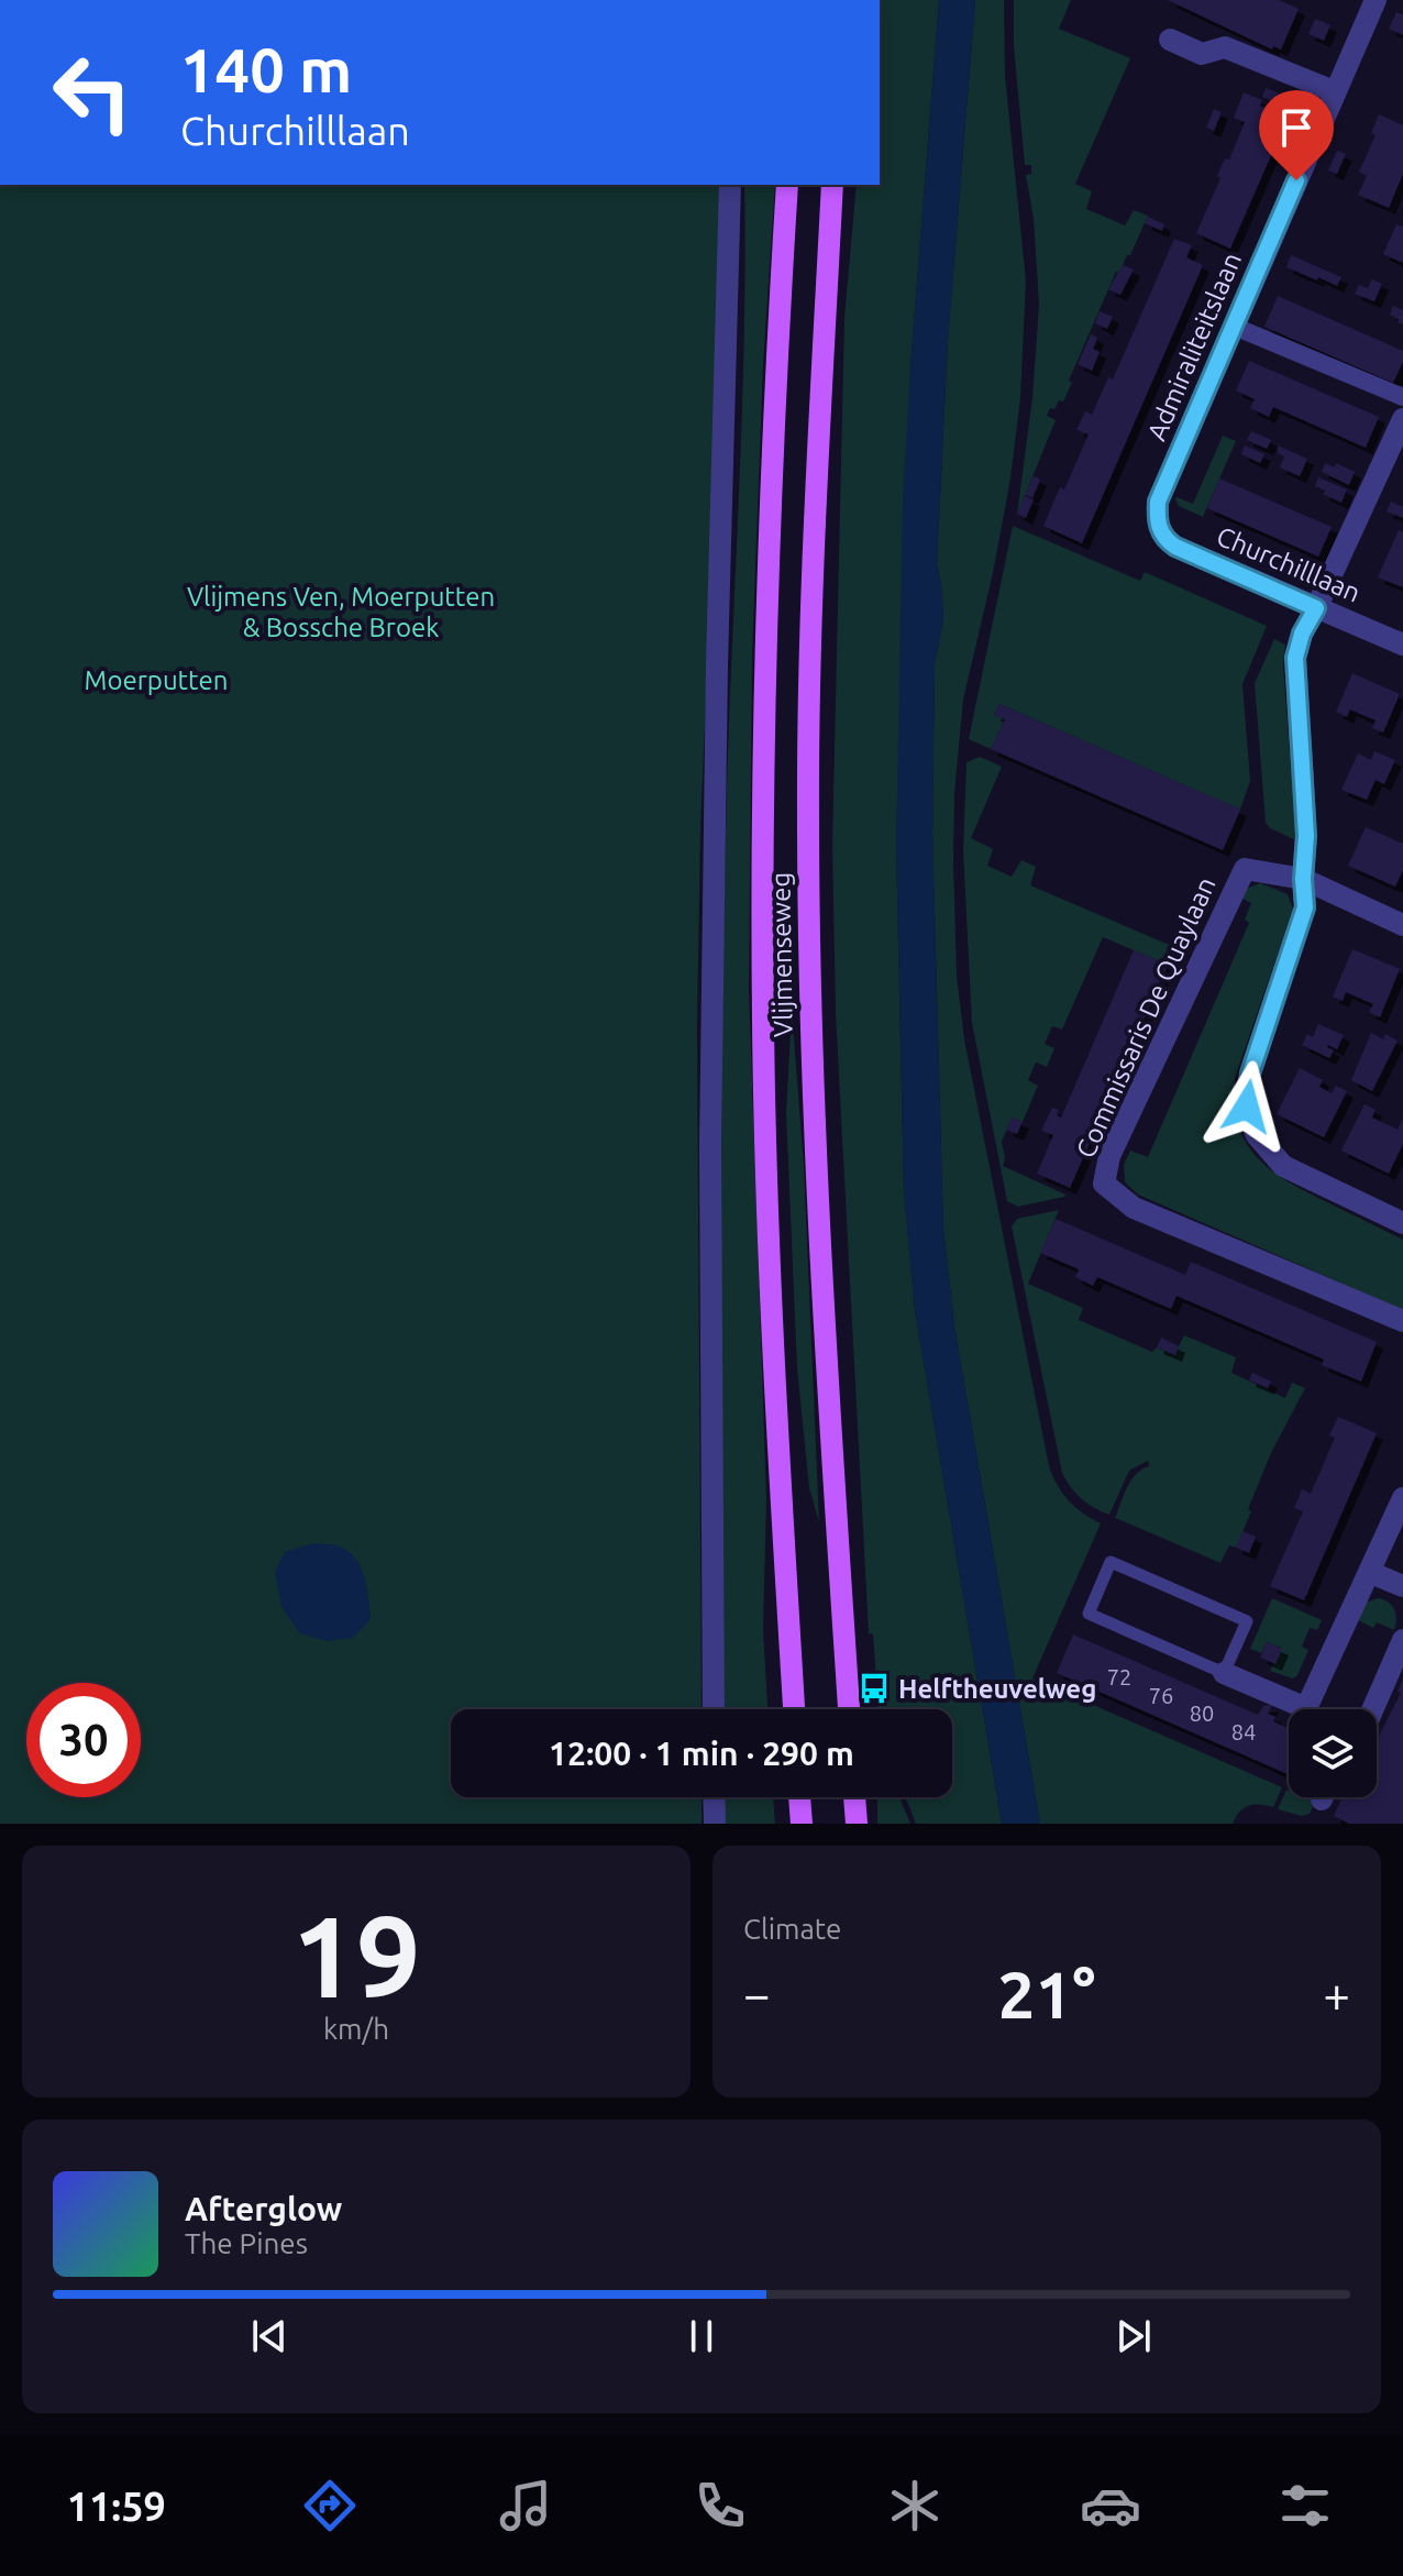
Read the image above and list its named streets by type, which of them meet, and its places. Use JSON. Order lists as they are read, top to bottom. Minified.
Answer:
{"streets":{"main road":["Vlijmenseweg"],"street":["Admiraliteitslaan","Churchilllaan","Commissaris De Quaylaan"]},"crossings":[["Admiraliteitslaan","Churchilllaan"]],"parks":["Vlijmens Ven, Moerputten & Bossche Broek","Moerputten"],"places":{"bus stop":["Helftheuvelweg"]},"house_numbers":["72","76","80","84"],"page":{"turn":["140 m","Churchilllaan"],"limit":"30","trip":"12:00 · 1 min · 290 m","tile":[["19","km/h"],"Climate"],"heat":["−","21°","+"],"song":["Afterglow","The Pines"],"tabs":"11:59"}}
